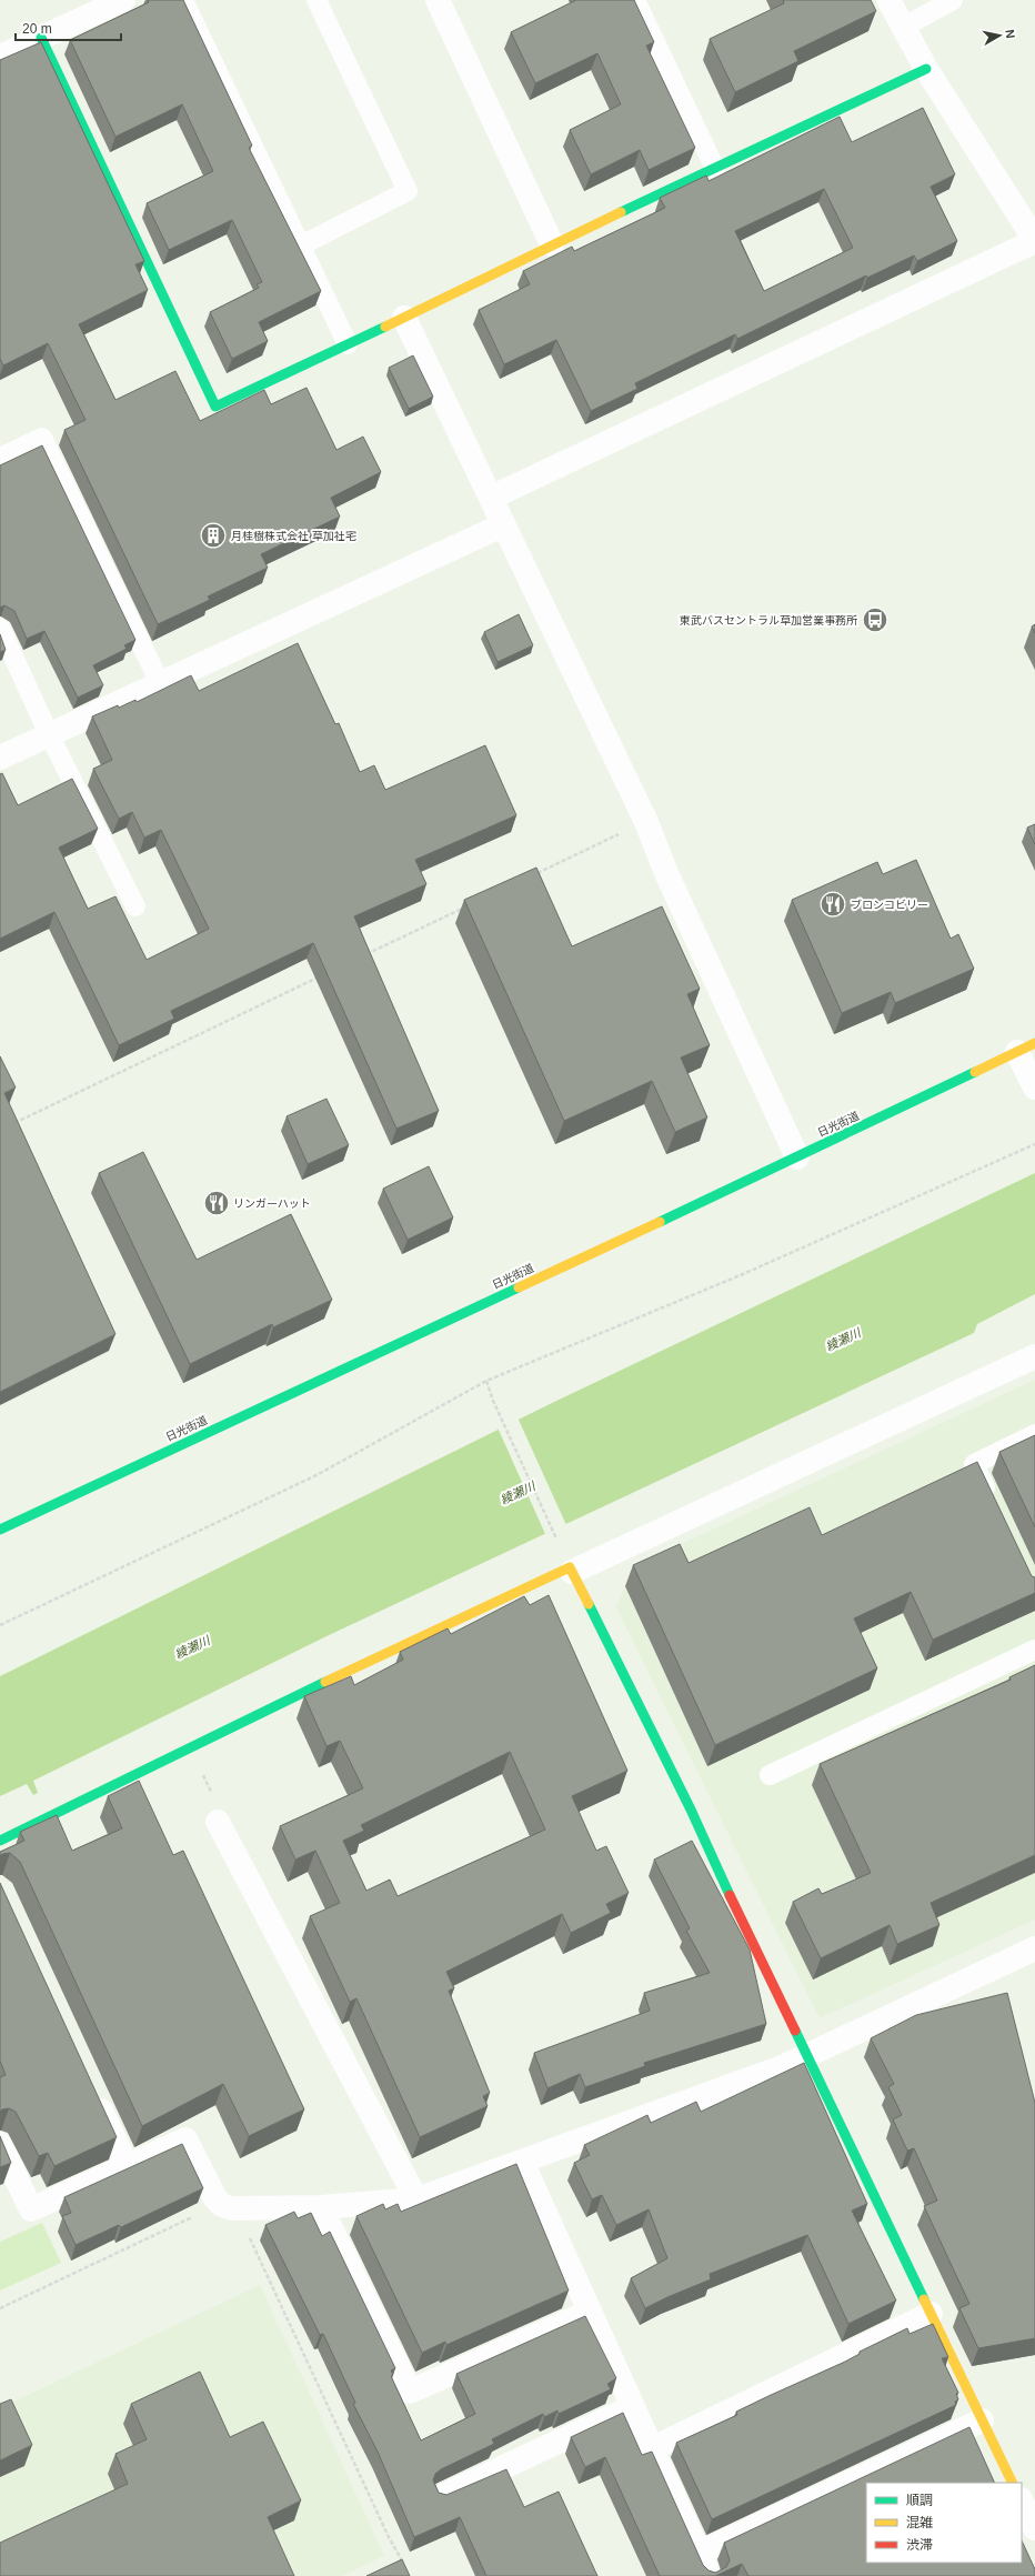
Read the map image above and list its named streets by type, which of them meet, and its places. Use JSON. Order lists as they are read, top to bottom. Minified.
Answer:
{"streets":{"street":["日光街道"]},"water":["綾瀬川"],"places":{"building":["月桂樹株式会社 草加社宅"],"bus stop":["東武バスセントラル草加営業事務所"],"restaurant":["ブロンコビリー","リンガーハット"]},"legend":["順調","混雑","渋滞"],"scale_bar":"20 m","north":"right"}
